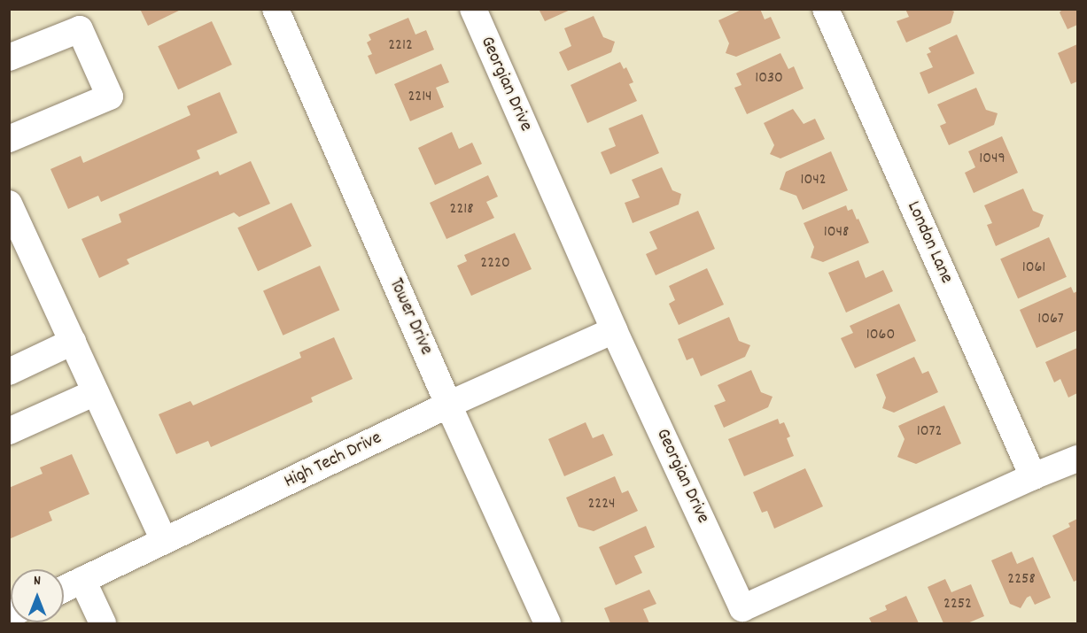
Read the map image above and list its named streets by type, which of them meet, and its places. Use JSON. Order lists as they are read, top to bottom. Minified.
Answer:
{"streets":{"street":["Georgian Drive","London Lane","Tower Drive","High Tech Drive"]},"crossings":[["Georgian Drive","London Lane"],["Georgian Drive","High Tech Drive"],["Tower Drive","High Tech Drive"]],"house_numbers":["2212","1030","2214","1049","1042","2218","1048","2220","1061","1067","1060","1072","2224","2258","2252"],"north":"top"}
